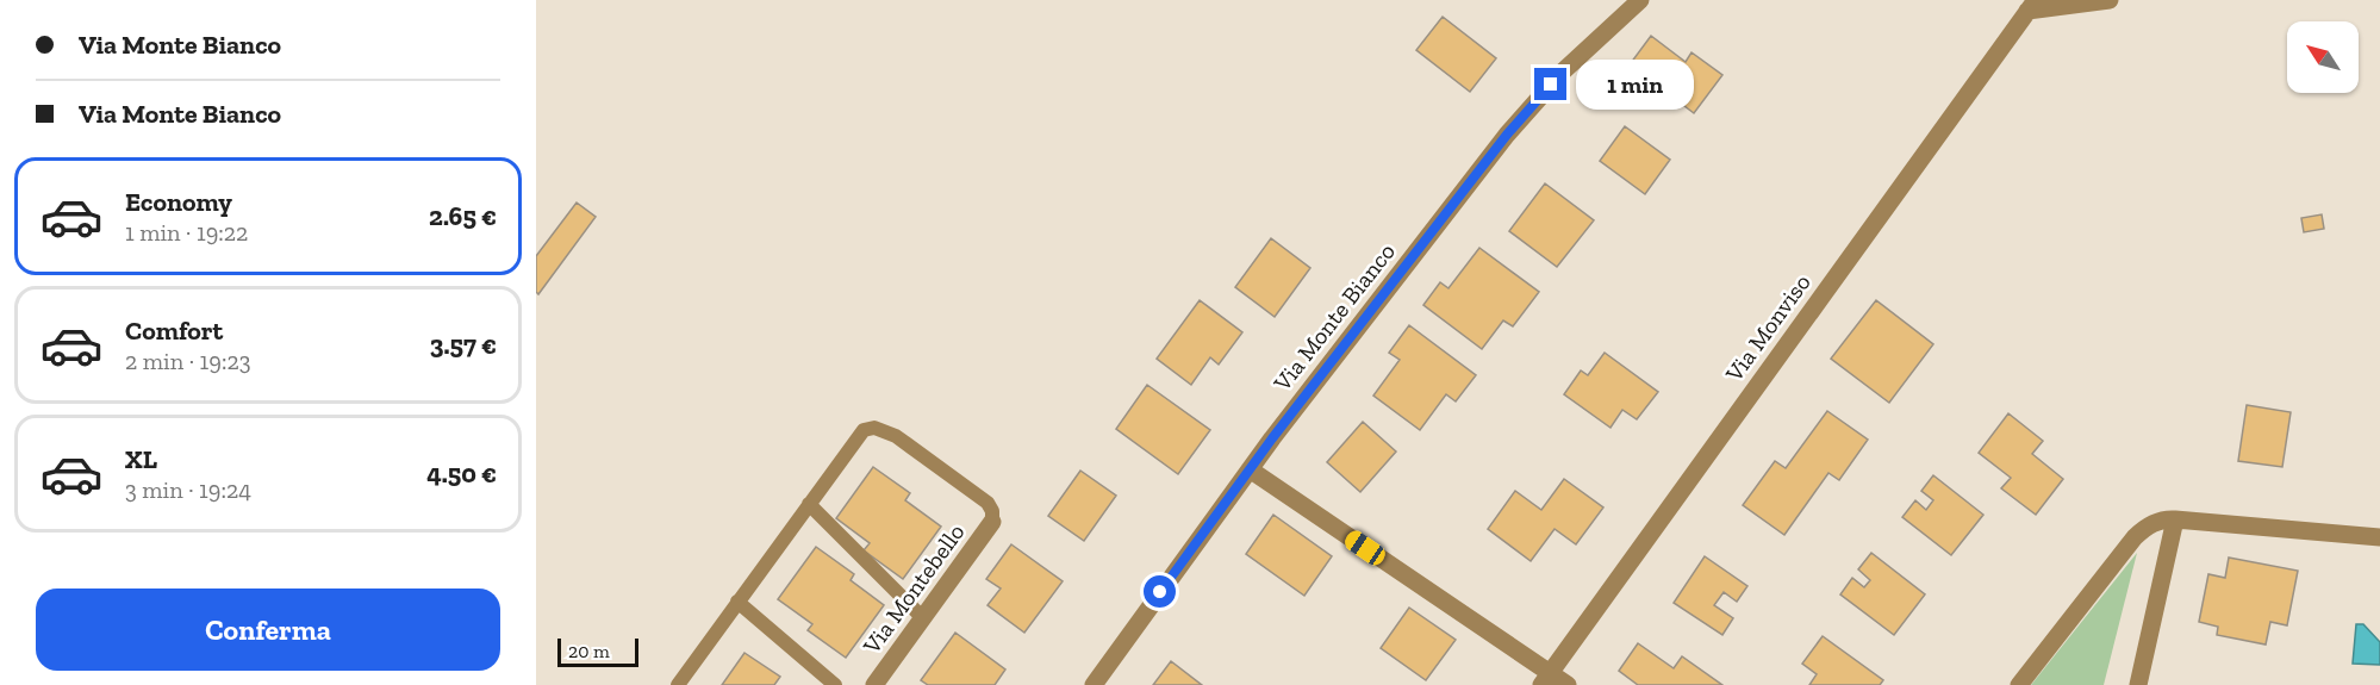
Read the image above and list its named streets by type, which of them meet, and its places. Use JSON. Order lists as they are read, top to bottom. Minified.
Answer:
{"streets":{"street":["Via Monte Bianco","Via Monviso","Via Montebello"]},"scale_bar":"20 m","north":"top left","page":{"banner":["Via Monte Bianco","Via Monte Bianco"],"bubble":"1 min","list":[{"name":"Economy","note":"1 min · 19:22","value":"2.65 €"},{"name":"Comfort","note":"2 min · 19:23","value":"3.57 €"},{"name":"XL","note":"3 min · 19:24","value":"4.50 €"}],"buttons":"Conferma","scale":"20 m"}}
